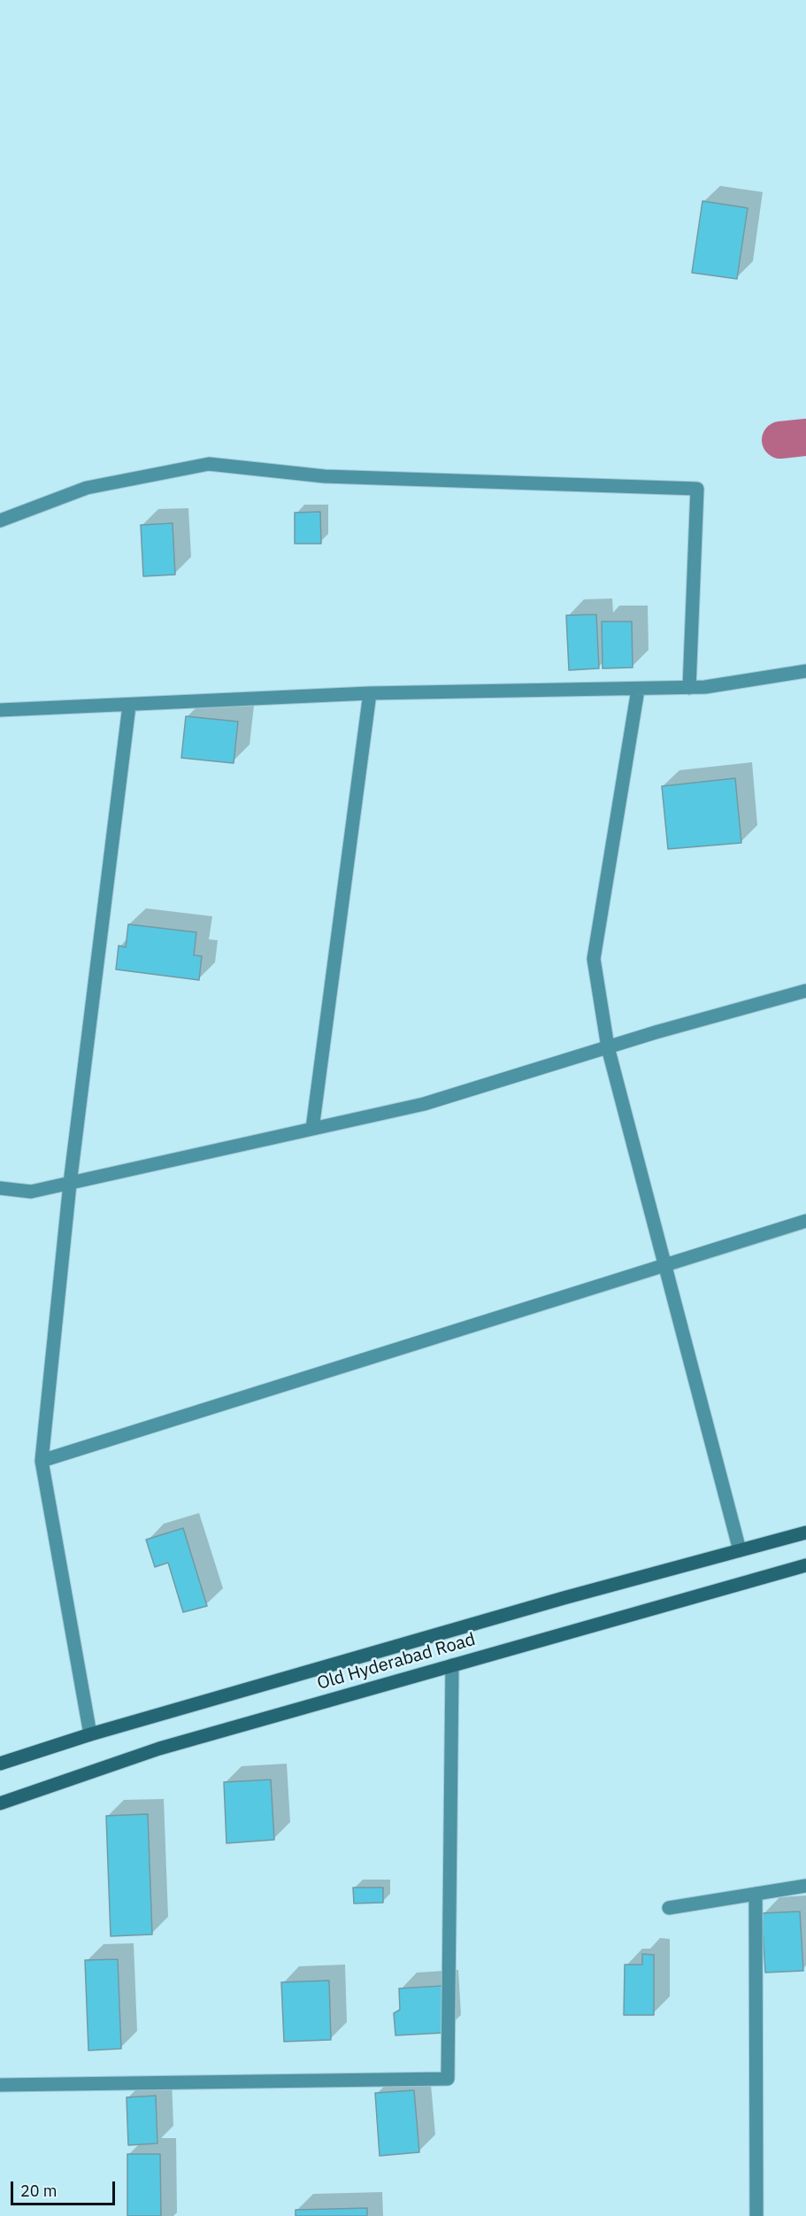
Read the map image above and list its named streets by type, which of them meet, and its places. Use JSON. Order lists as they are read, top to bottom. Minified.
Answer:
{"streets":{"main road":["Old Hyderabad Road"]},"scale_bar":"20 m"}
